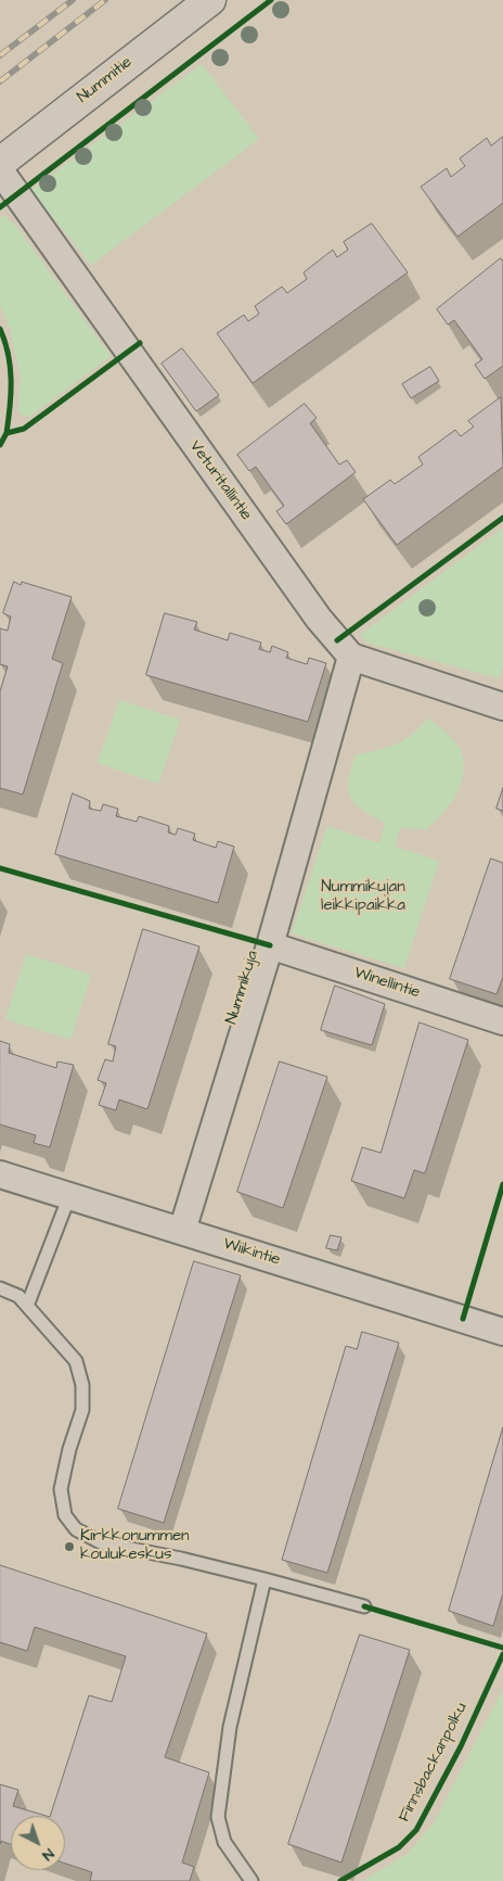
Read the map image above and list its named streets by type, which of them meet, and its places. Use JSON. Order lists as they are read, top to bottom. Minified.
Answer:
{"streets":{"street":["Nummitie","Veturitallintie","Winellintie","Nummikuja","Wiikintie"],"cycle path":["Finnsbackanpolku"]},"crossings":[["Veturitallintie","Nummikuja"],["Winellintie","Nummikuja"],["Nummikuja","Wiikintie"]],"parks":["Nummikujan leikkipaikka"],"places":["Kirkkonummen koulukeskus"],"north":"bottom right"}
